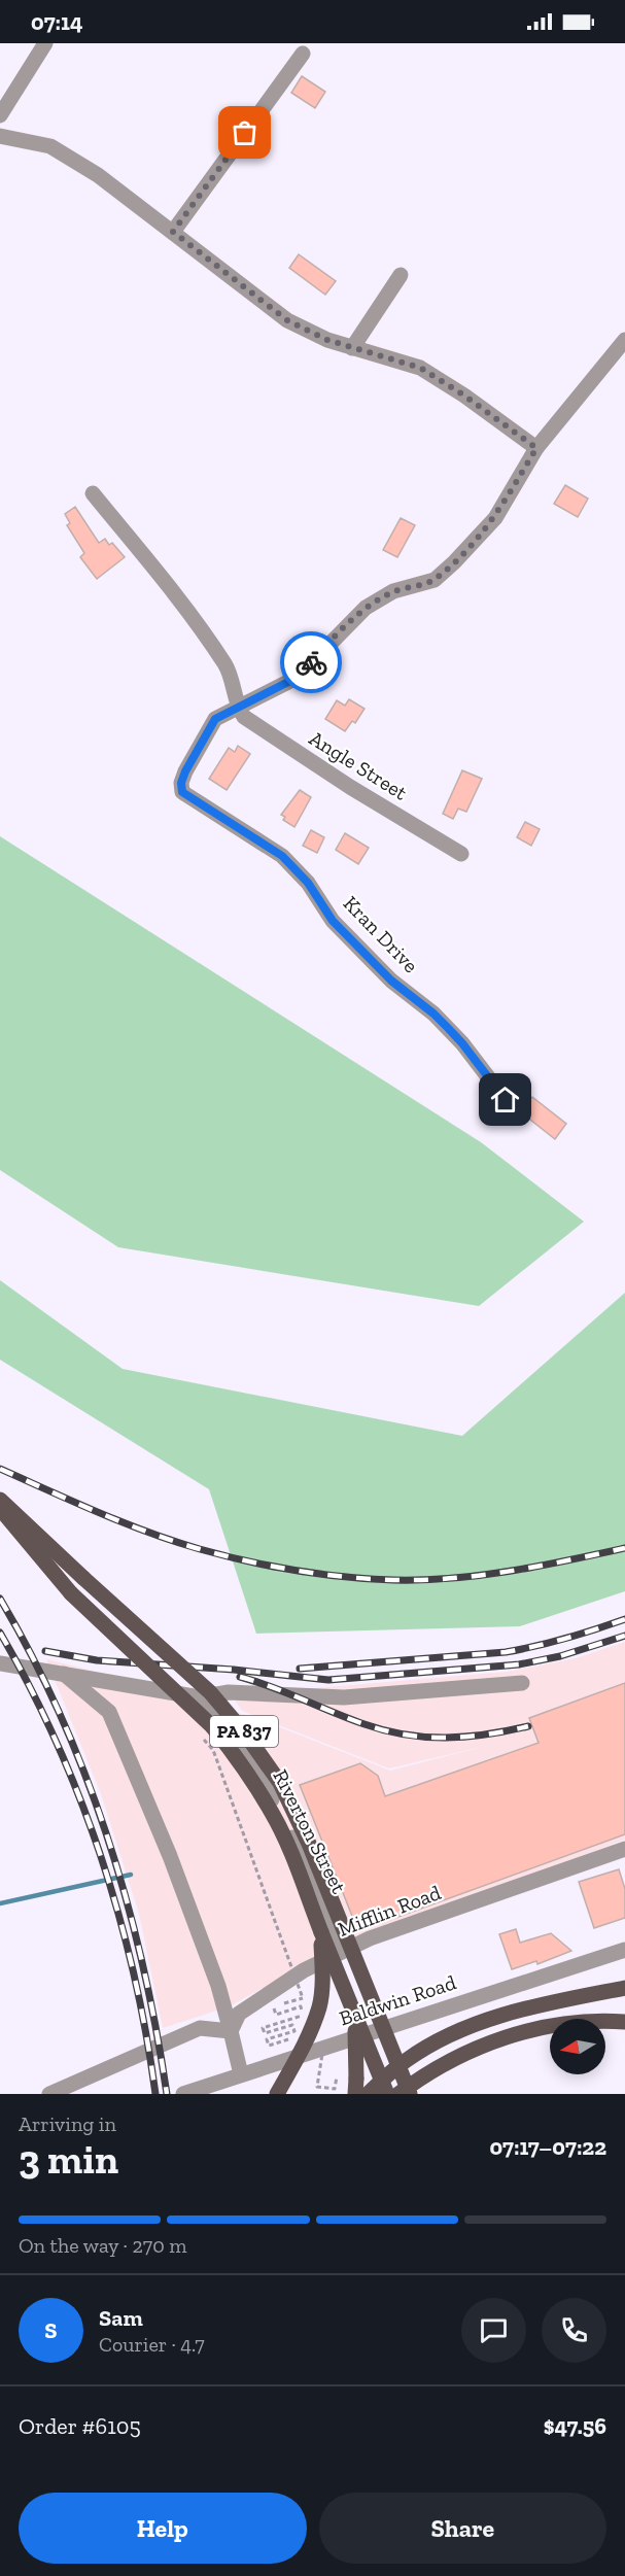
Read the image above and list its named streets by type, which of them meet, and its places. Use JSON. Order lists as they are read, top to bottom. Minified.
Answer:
{"streets":{"main road":["PA 837"],"street":["Angle Street","Kran Drive","Riverton Street","Mifflin Road","Baldwin Road"]},"crossings":[["Angle Street","Kran Drive"],["Riverton Street","Mifflin Road"],["Riverton Street","Baldwin Road"]],"north":"left","page":{"status":"07:14","heading":["3 min","Arriving in","07:17–07:22"],"panel":["Sam","Courier · 4.7","Order #6105","$47.56"],"bar":"On the way · 270 m","round":"S","buttons":["Help","Share"]}}
